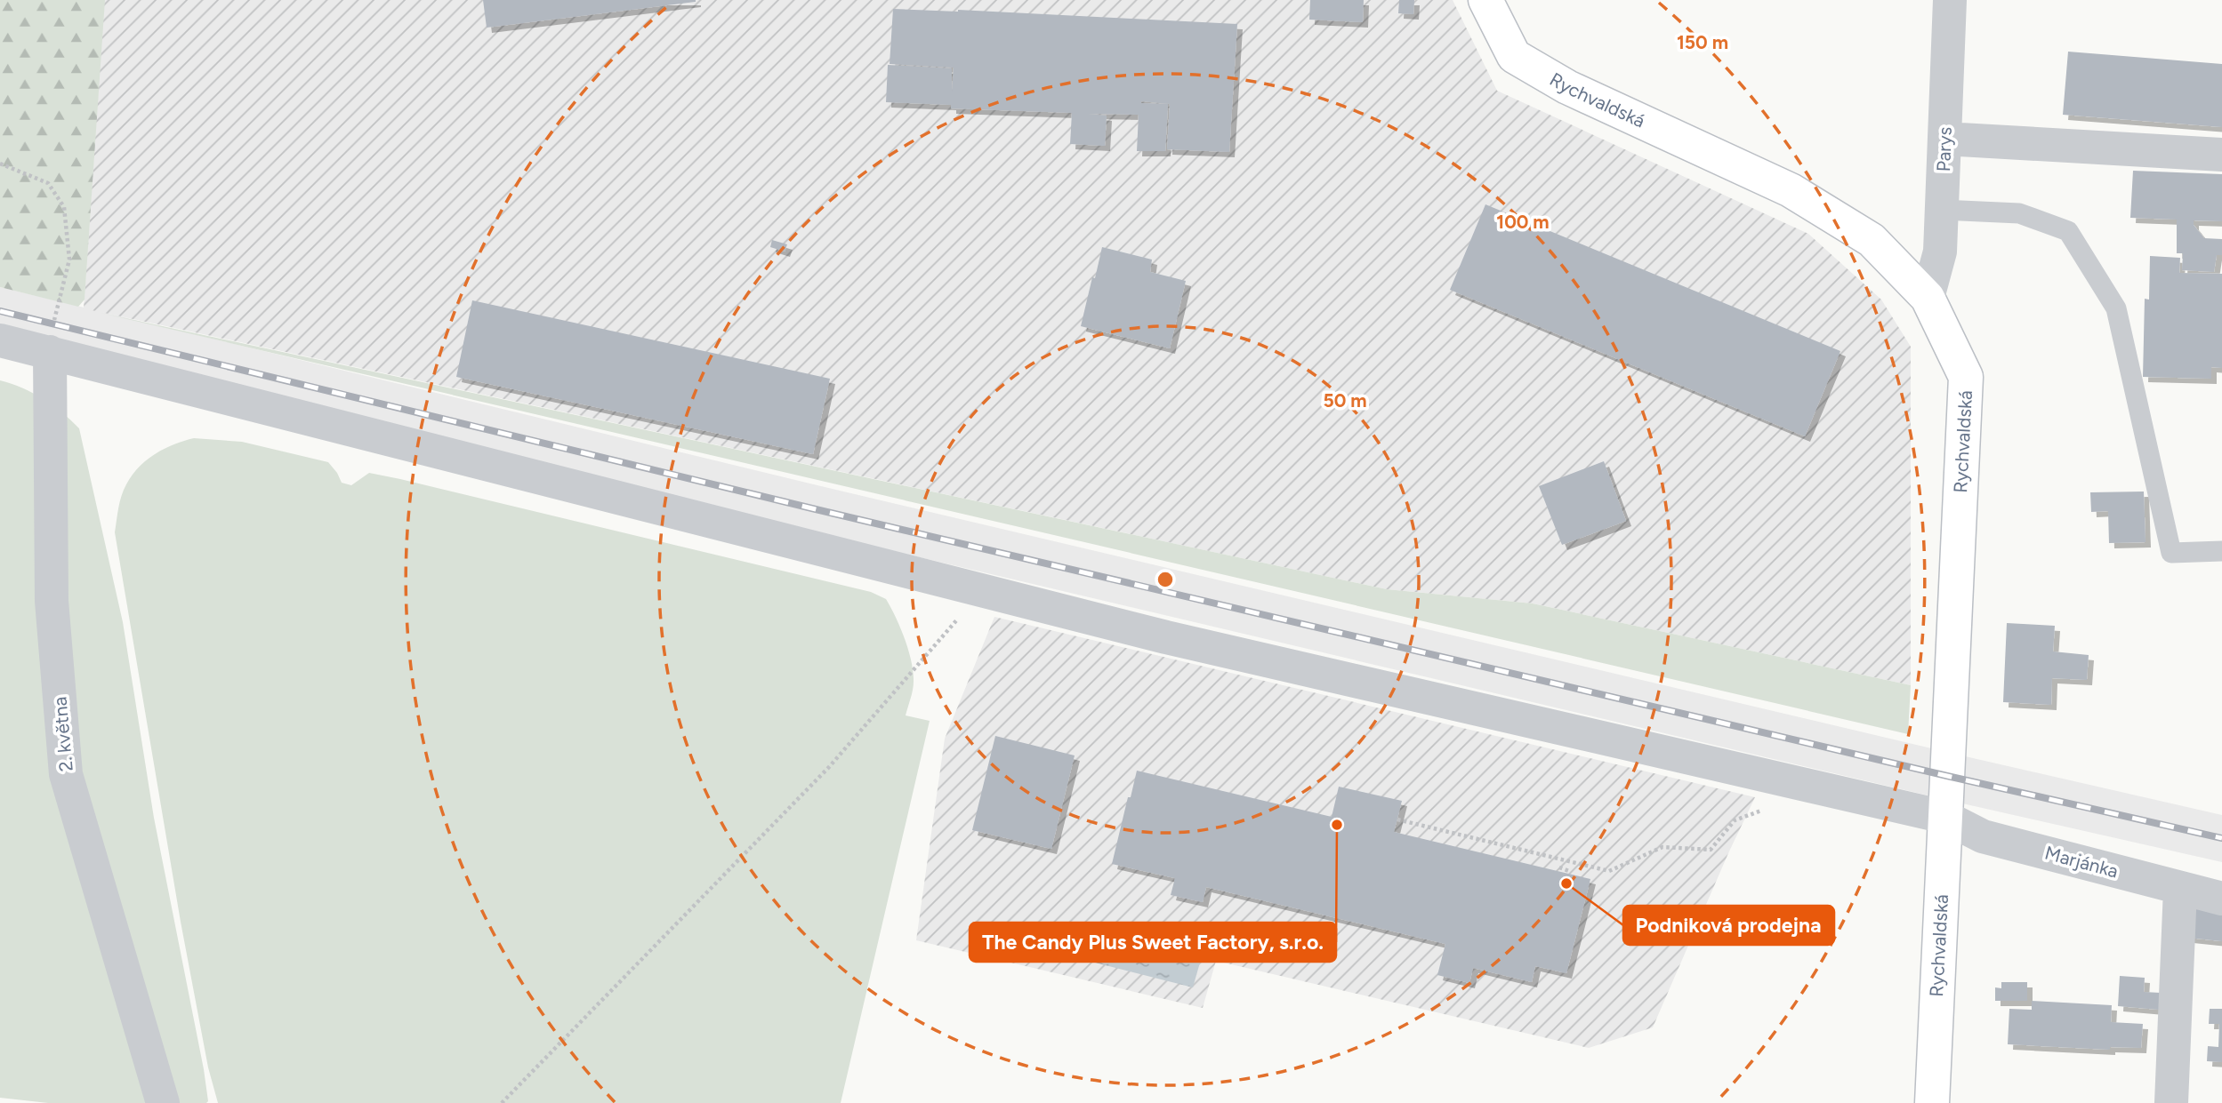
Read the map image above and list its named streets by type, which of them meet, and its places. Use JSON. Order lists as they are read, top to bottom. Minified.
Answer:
{"streets":{"street":["Rychvaldská","Parys","2. května","Marjánka"]},"crossings":[["Rychvaldská","Parys"],["Rychvaldská","Marjánka"],["2. května","Marjánka"]],"places":["The Candy Plus Sweet Factory, s.r.o.","Podniková prodejna"],"rings":["150 m","100 m","50 m"]}
